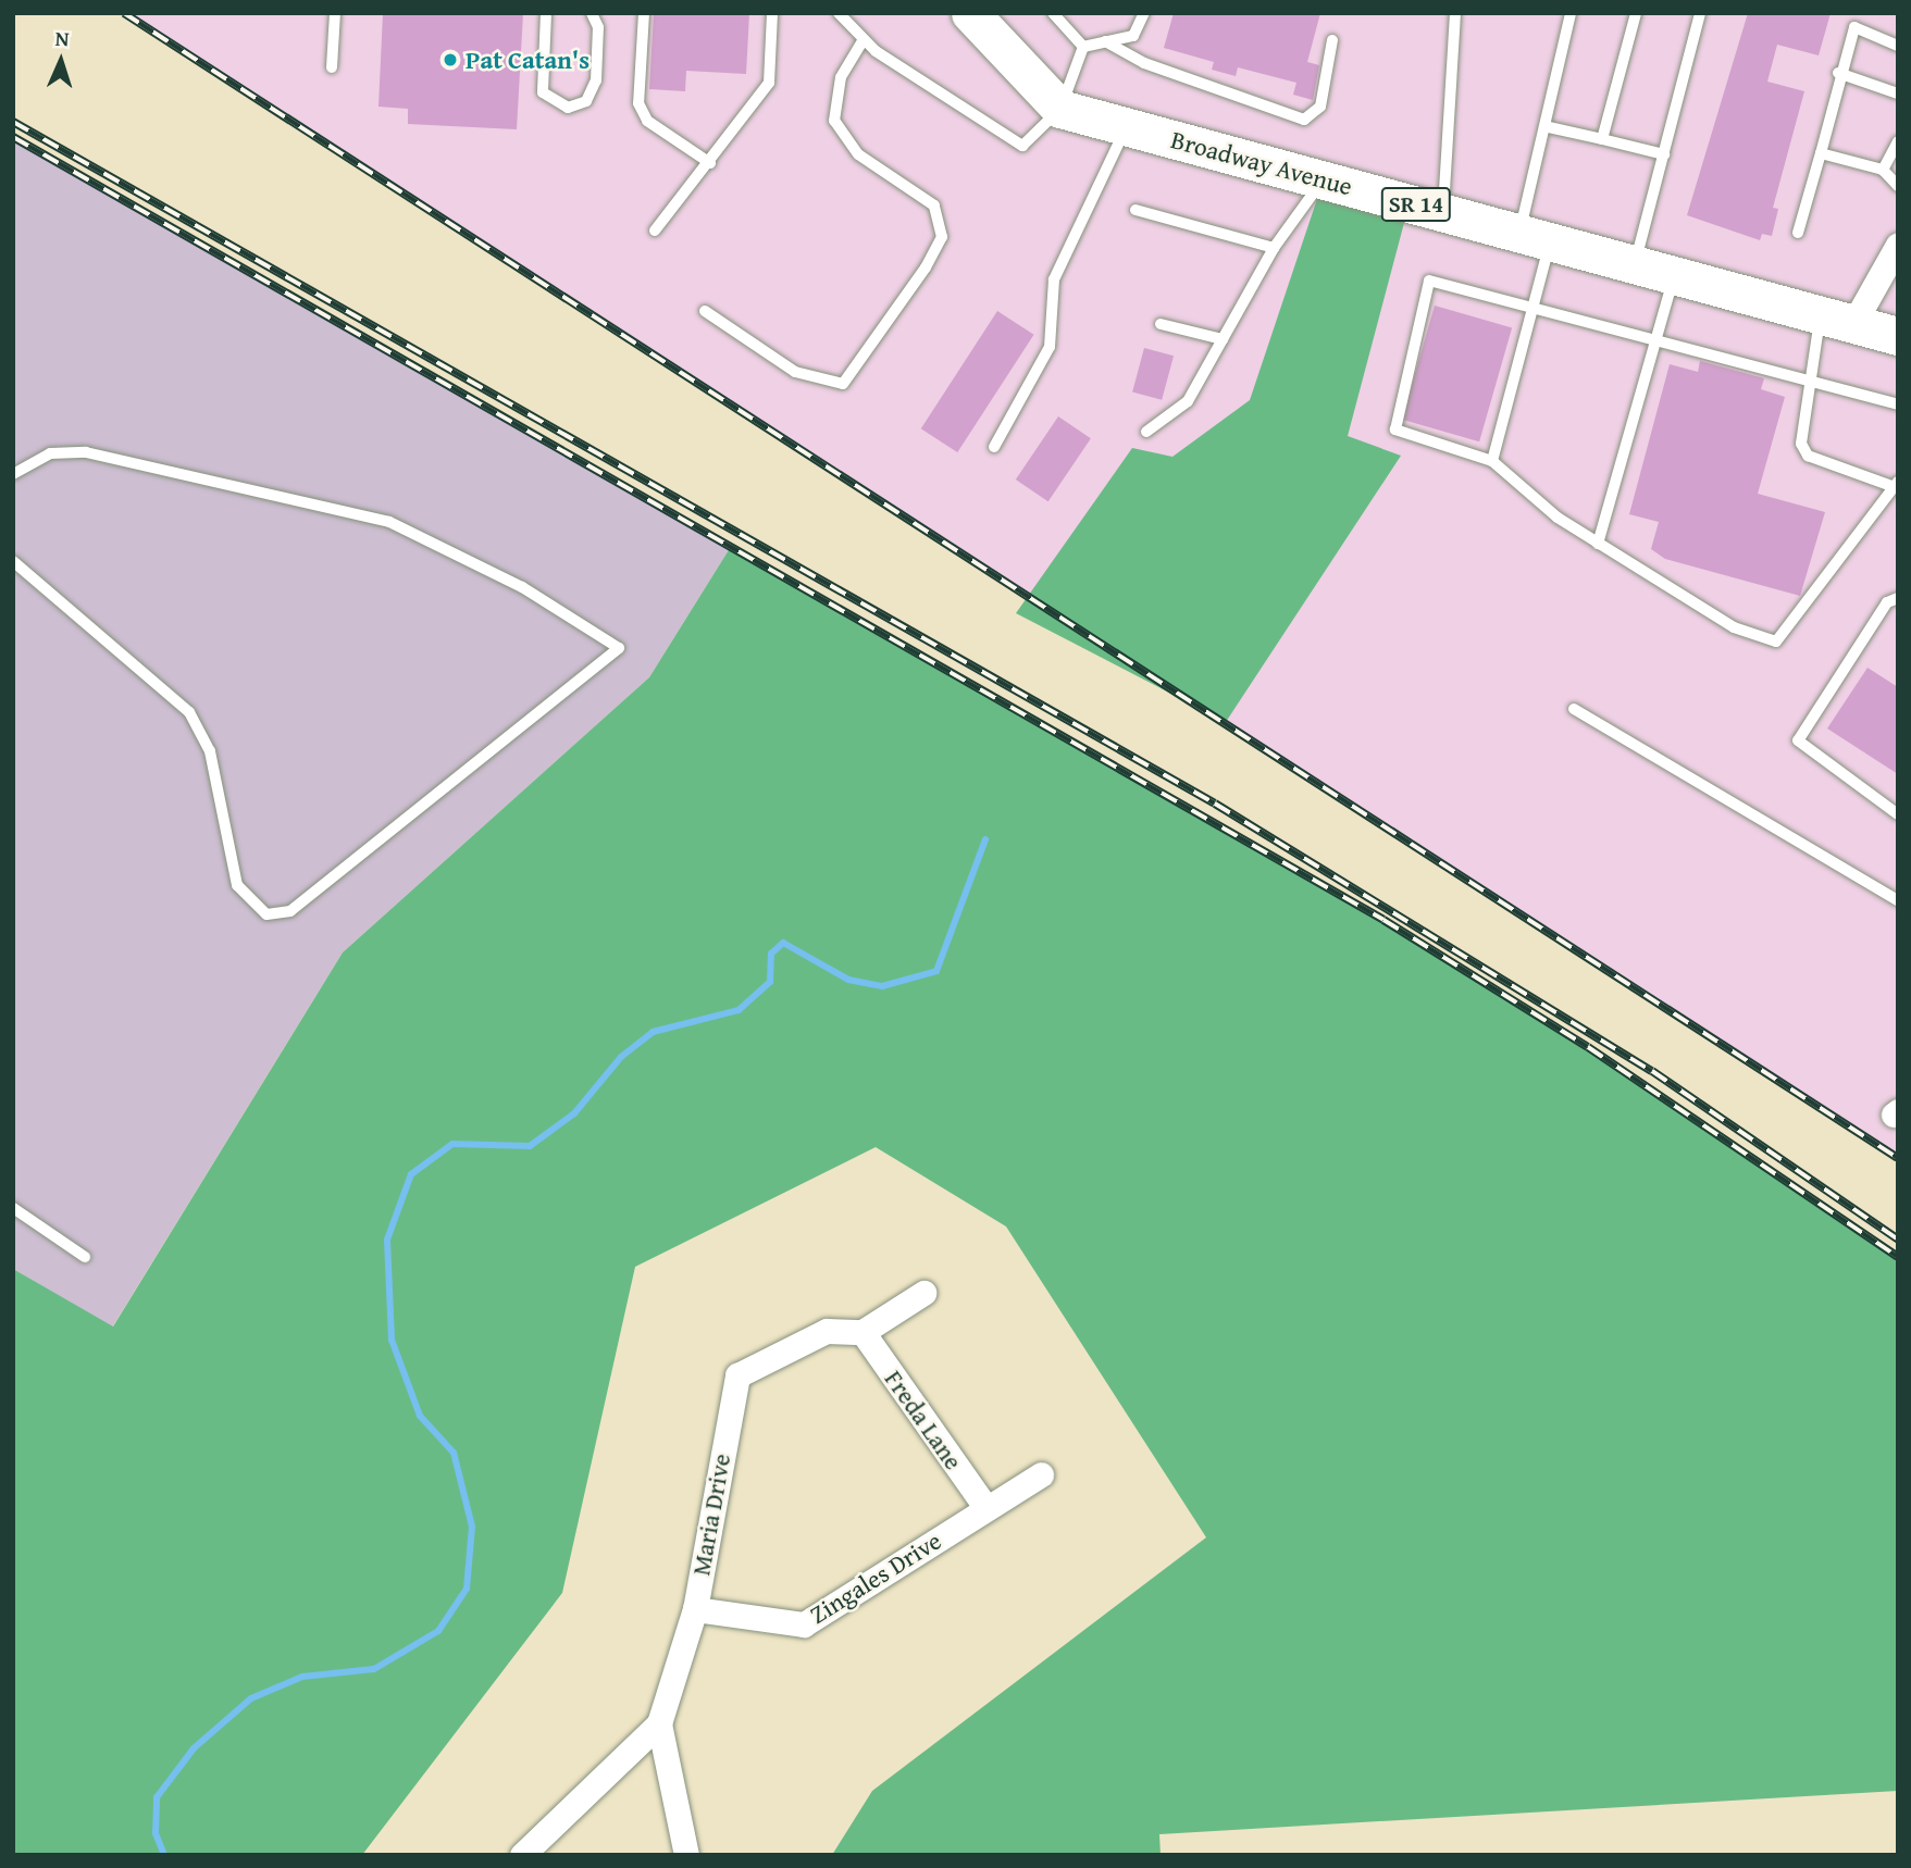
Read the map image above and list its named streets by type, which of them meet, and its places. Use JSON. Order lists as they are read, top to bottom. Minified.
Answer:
{"streets":{"main road":["Broadway Avenue","SR 14"],"street":["Freda Lane","Maria Drive","Zingales Drive"]},"crossings":[["Freda Lane","Maria Drive"],["Freda Lane","Zingales Drive"],["Maria Drive","Zingales Drive"]],"places":["Pat Catan's"],"north":"top"}
